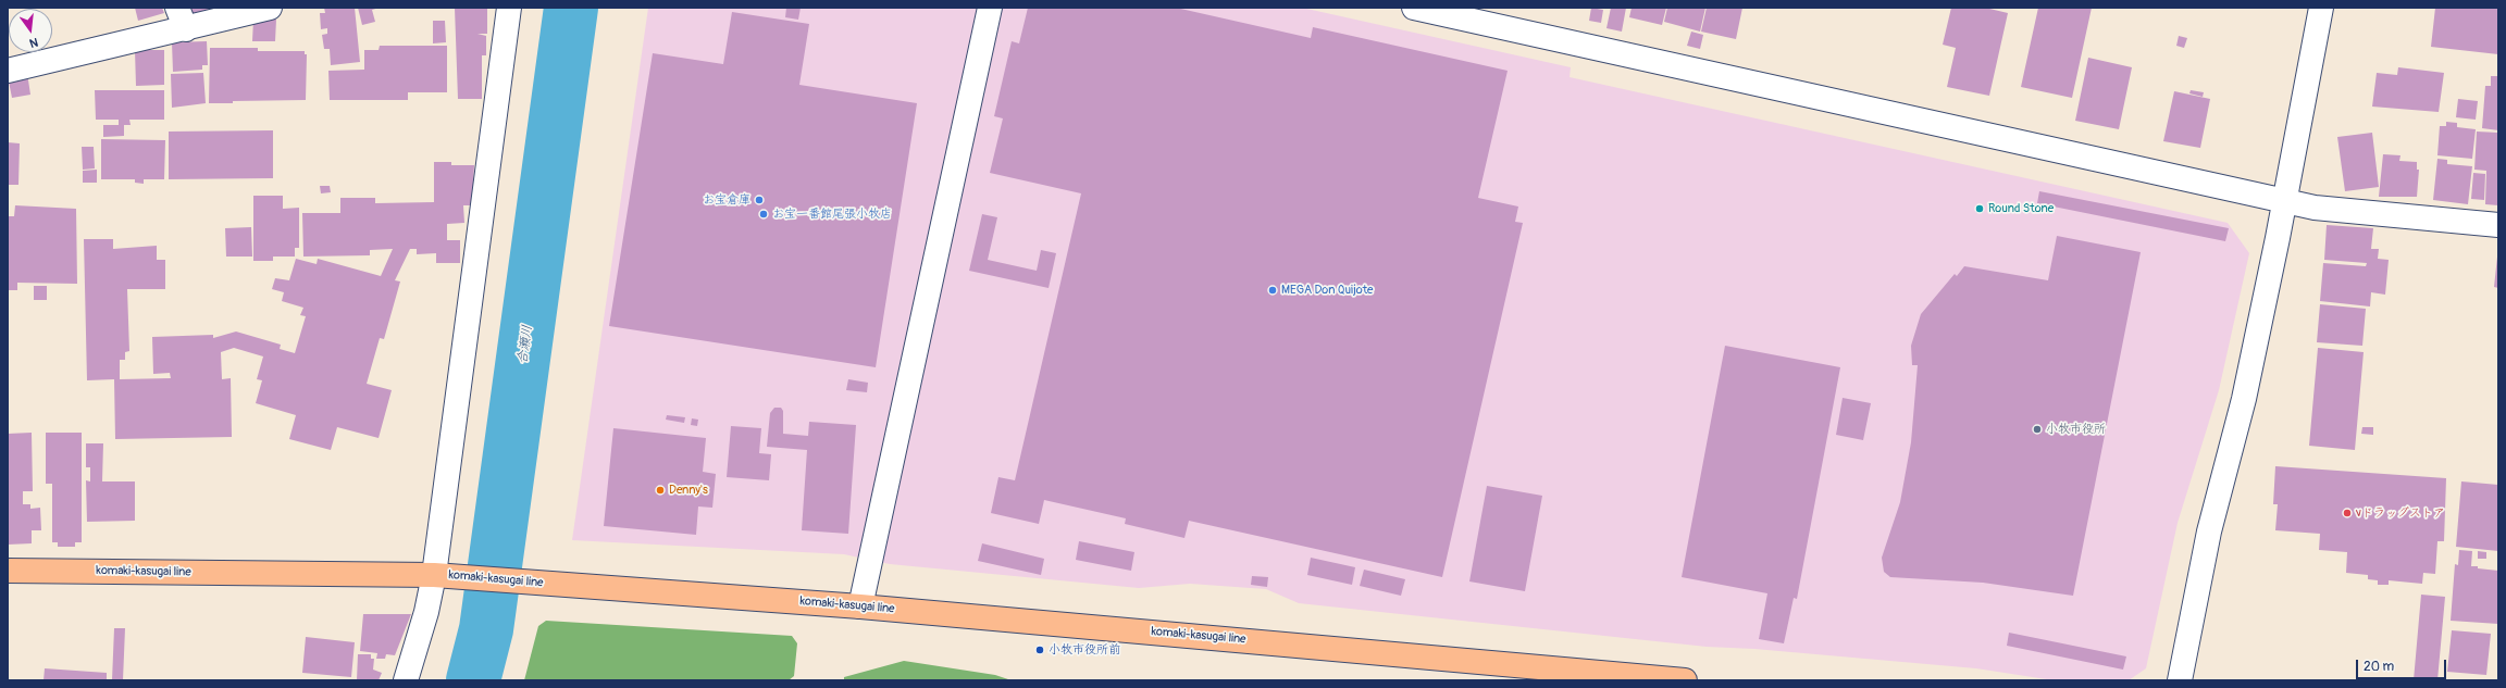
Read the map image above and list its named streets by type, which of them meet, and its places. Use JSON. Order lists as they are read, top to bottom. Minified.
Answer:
{"streets":{"main road":["komaki-kasugai line"]},"water":["合瀬川"],"places":["お宝倉庫","Round Stone","お宝一番館尾張小牧店","MEGA Don Quijote","小牧市役所","Denny's","vドラッグストア","小牧市役所前"],"scale_bar":"20 m","north":"bottom"}
